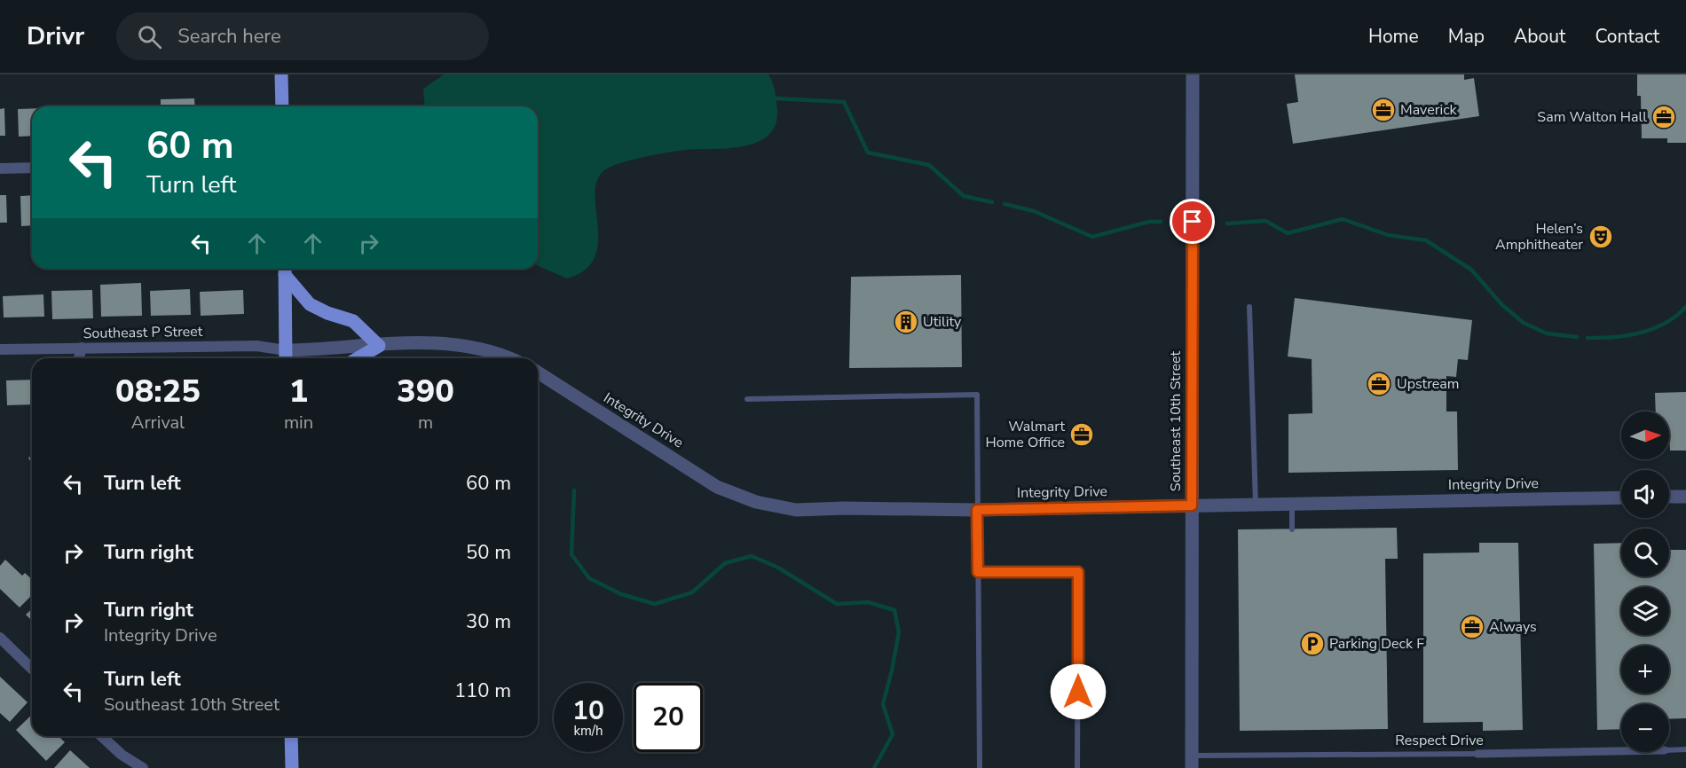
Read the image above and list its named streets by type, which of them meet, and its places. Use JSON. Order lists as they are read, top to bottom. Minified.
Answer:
{"streets":{"street":["Southeast P Street","Integrity Drive","Southeast 10th Street","Respect Drive"]},"crossings":[["Integrity Drive","Southeast 10th Street"],["Southeast 10th Street","Respect Drive"]],"places":{"office":["Maverick","Sam Walton Hall","Upstream","Walmart Home Office","Always"],"theatre":["Helen’s Amphitheater"],"building":["Utility"],"parking":["Parking Deck F"]},"north":"right","page":{"header":"Drivr","search":"Search here","nav":["Home","Map","About","Contact"],"turn":["60 m","Turn left"],"eta":["08:25","Arrival","1","min","390","m"],"map_buttons":["+","−"],"list":[{"name":"Turn left","value":"60 m"},{"name":"Turn right","value":"50 m"},{"name":"Turn right","note":"Integrity Drive","value":"30 m"},{"name":"Turn left","note":"Southeast 10th Street","value":"110 m"}],"speed":"10 km/h","limit":"20"}}
